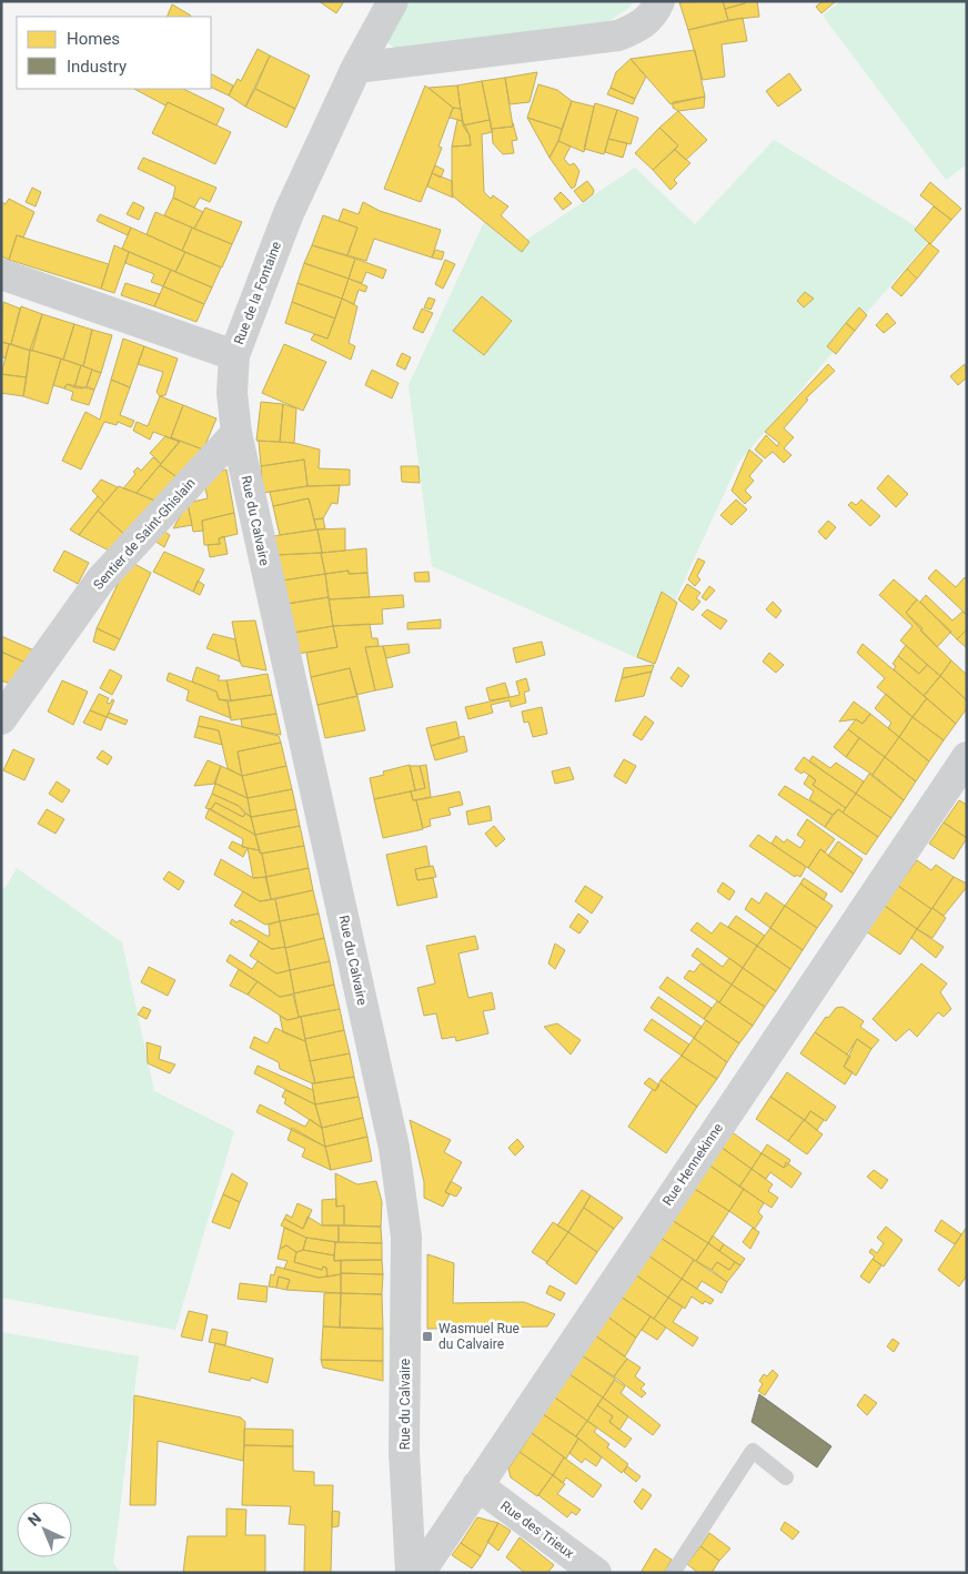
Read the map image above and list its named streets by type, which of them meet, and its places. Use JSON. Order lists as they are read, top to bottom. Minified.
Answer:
{"streets":{"street":["Rue de la Fontaine","Rue du Calvaire","Sentier de Saint-Ghislain","Rue Hennekinne","Rue des Trieux"]},"crossings":[["Rue de la Fontaine","Rue du Calvaire"],["Rue du Calvaire","Sentier de Saint-Ghislain"],["Rue Hennekinne","Rue des Trieux"]],"places":{"transit":["Wasmuel Rue du Calvaire"]},"legend":["Homes","Industry"],"north":"top left"}
